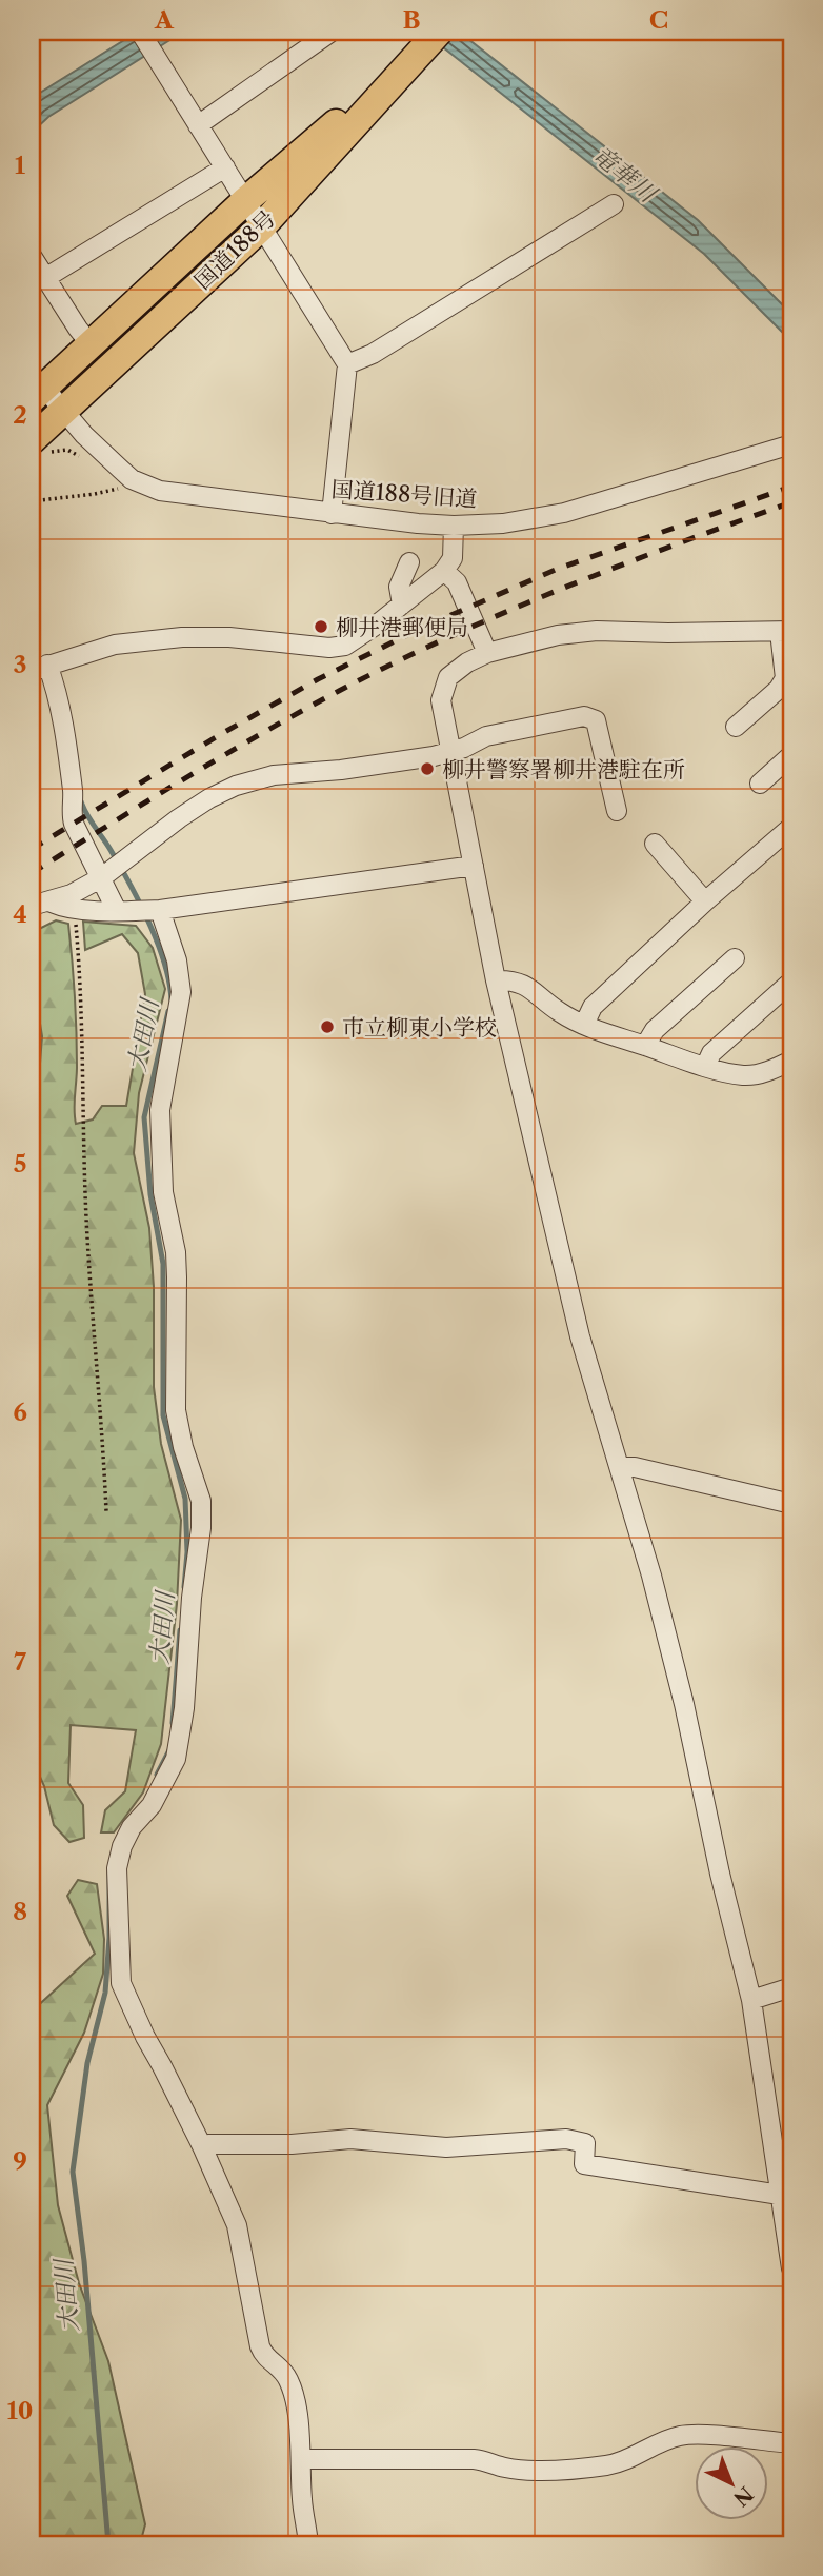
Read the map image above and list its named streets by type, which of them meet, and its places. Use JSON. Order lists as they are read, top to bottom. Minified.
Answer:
{"streets":{"highway":["国道188号"],"street":["国道188号旧道"]},"crossings":[["国道188号","国道188号旧道"]],"water":["竜華川","大田川"],"places":["柳井港郵便局","柳井警察署柳井港駐在所","市立柳東小学校"],"north":"bottom right","grid":{"columns":["A","B","C"],"rows":["1","2","3","4","5","6","7","8","9","10"]}}
